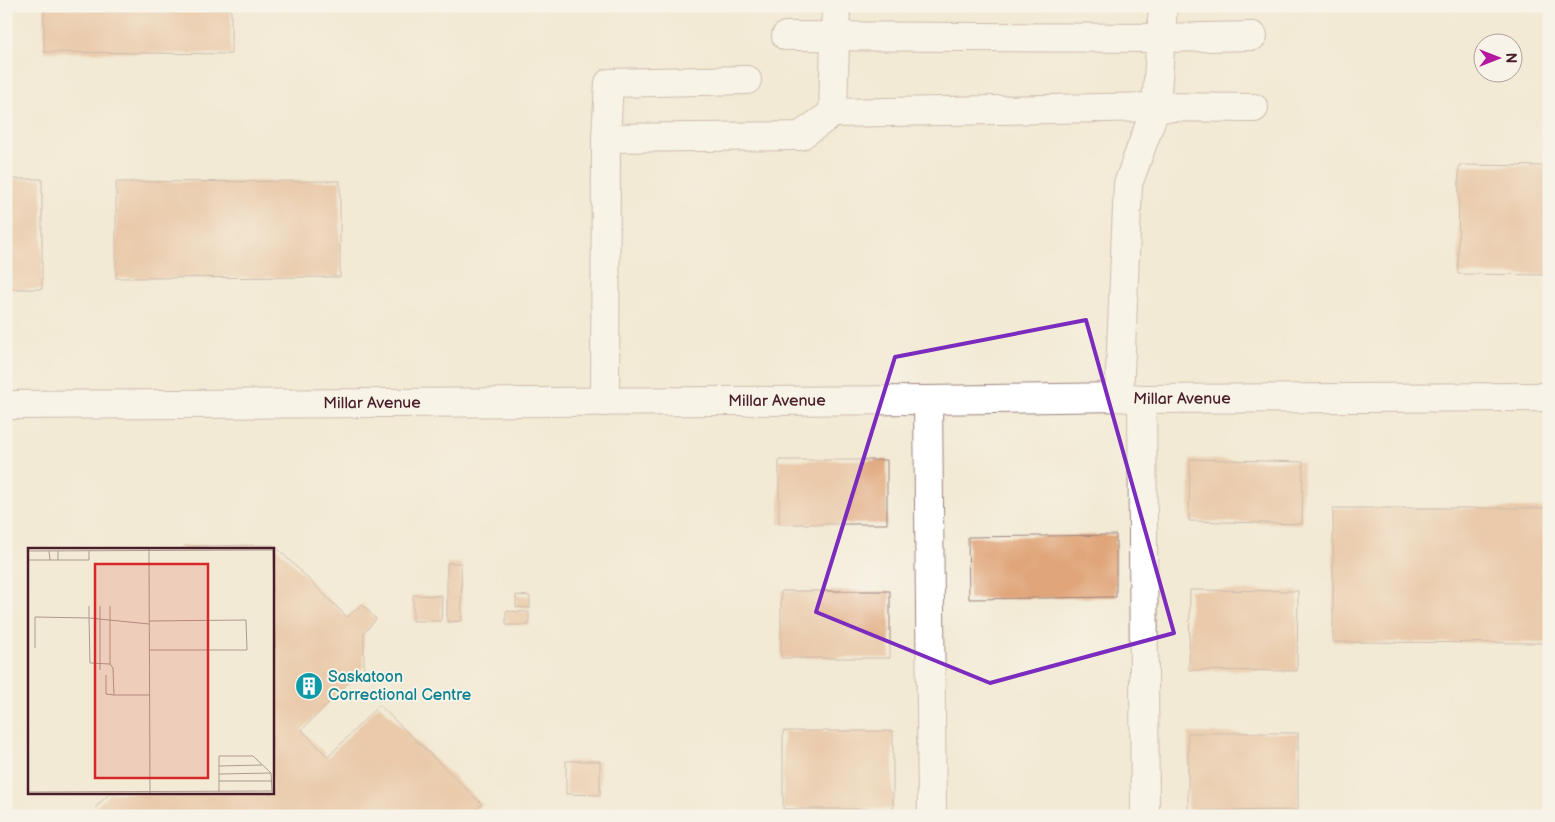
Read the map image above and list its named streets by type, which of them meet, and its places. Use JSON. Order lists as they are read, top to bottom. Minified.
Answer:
{"streets":{"street":["Millar Avenue"]},"places":{"building":["Saskatoon Correctional Centre"]},"north":"right"}
